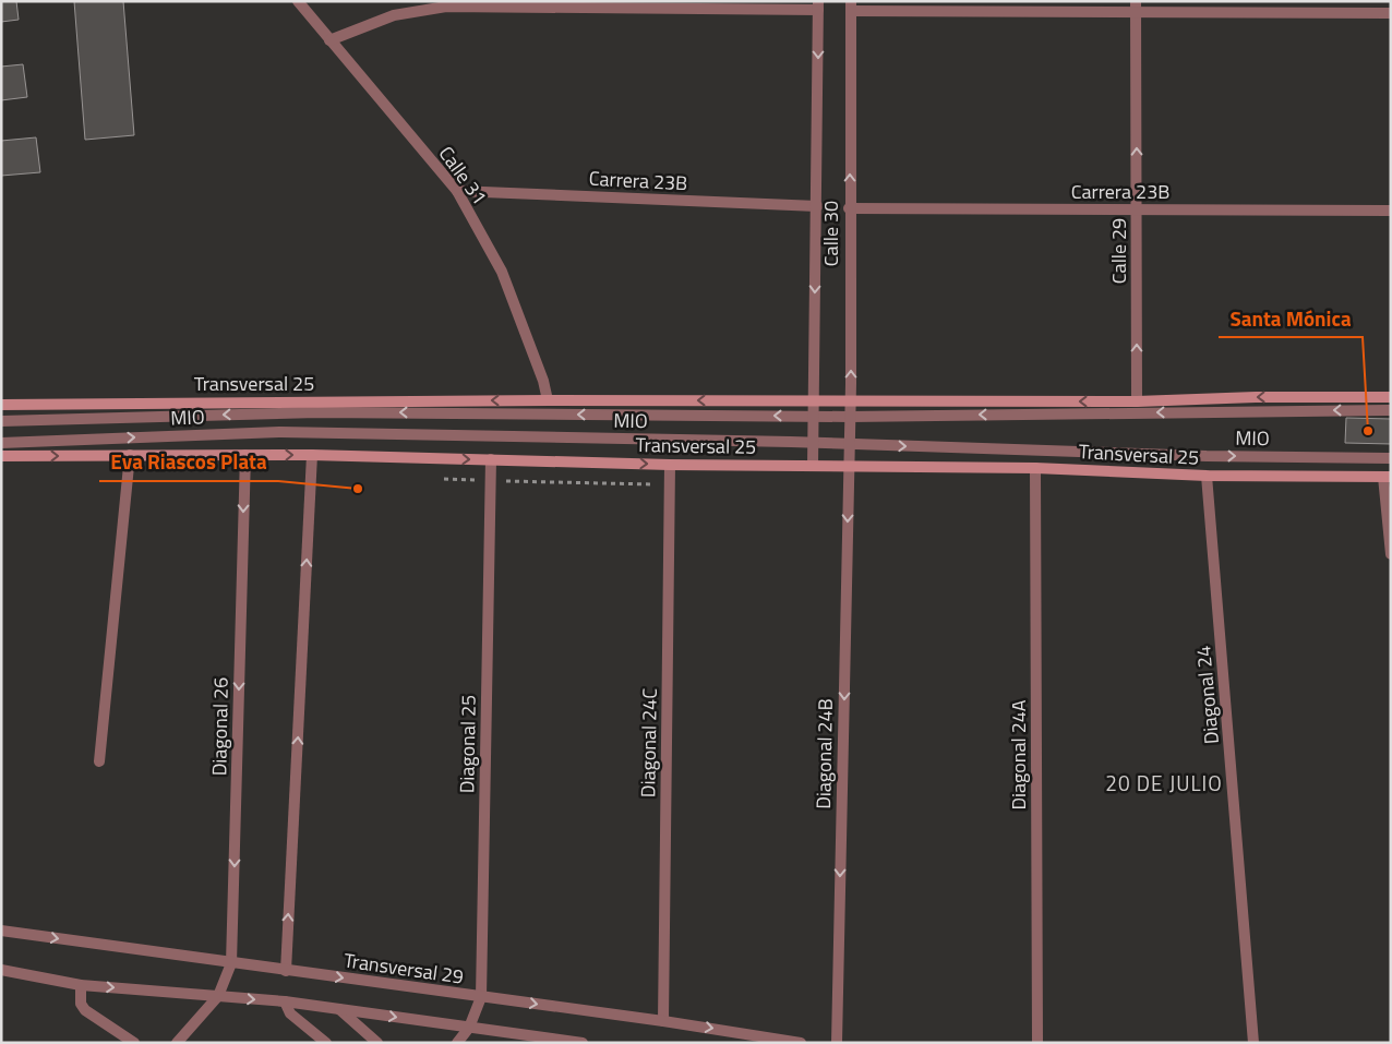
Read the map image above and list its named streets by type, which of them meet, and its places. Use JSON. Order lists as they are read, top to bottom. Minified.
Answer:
{"streets":{"main road":["Transversal 25"],"street":["Calle 31","Carrera 23B","Calle 30","Calle 29","MIO","Diagonal 24","Diagonal 26","Diagonal 24C","Diagonal 25","Diagonal 24B","Diagonal 24A","Transversal 29"]},"crossings":[["Calle 31","Carrera 23B"],["Calle 31","Transversal 25"],["Carrera 23B","Calle 30"],["Carrera 23B","Calle 29"],["Calle 30","Transversal 25"],["Calle 30","MIO"],["Calle 30","Diagonal 24B"],["Calle 29","Transversal 25"],["Transversal 25","Diagonal 24"],["Transversal 25","Diagonal 26"],["Transversal 25","Diagonal 24C"],["Transversal 25","Diagonal 25"],["Transversal 25","Diagonal 24B"],["Transversal 25","Diagonal 24A"],["Diagonal 26","Transversal 29"],["Diagonal 24C","Transversal 29"],["Diagonal 25","Transversal 29"]],"one_way":["Calle 29","Diagonal 24B"],"districts":["20 DE JULIO"],"places":["Santa Mónica","Eva Riascos Plata"]}
